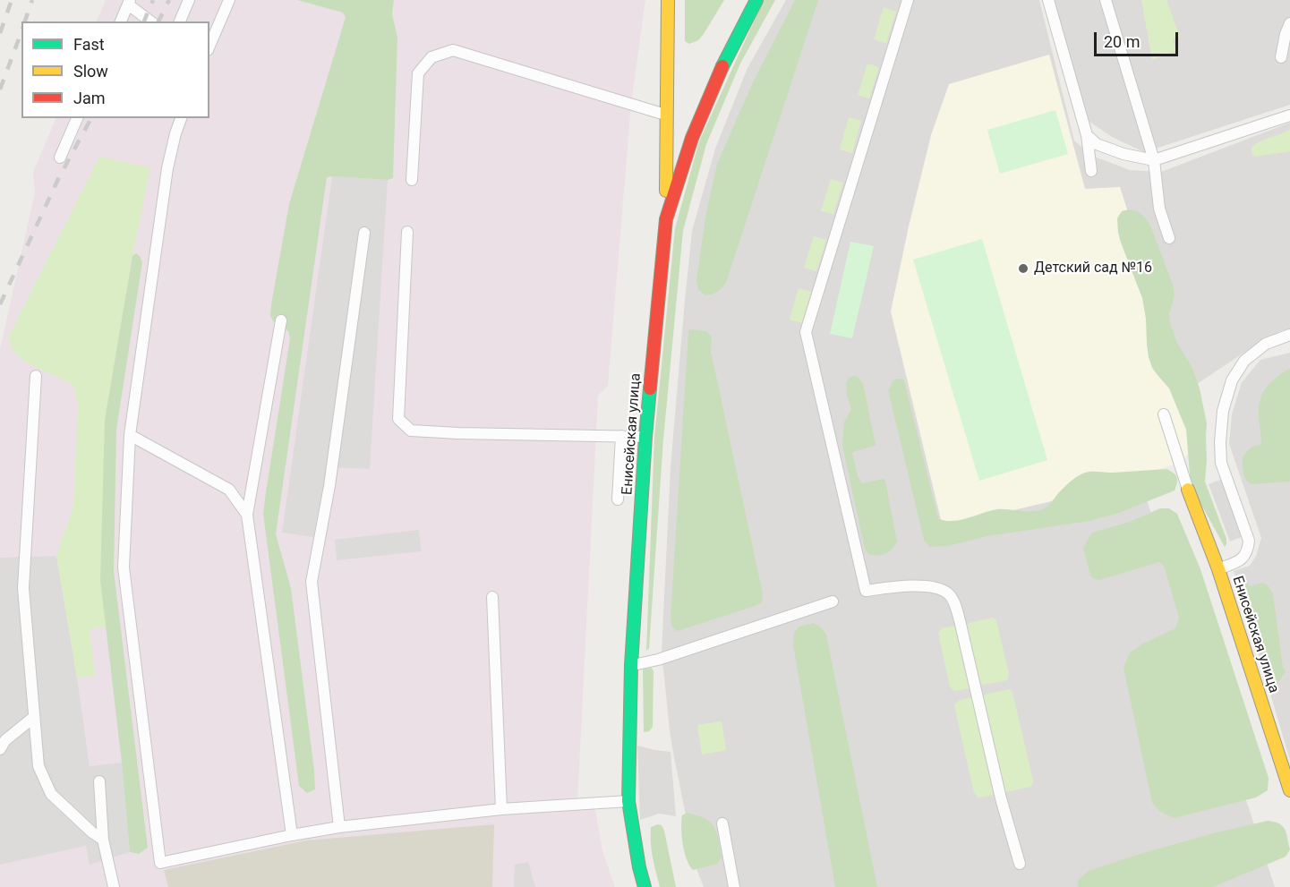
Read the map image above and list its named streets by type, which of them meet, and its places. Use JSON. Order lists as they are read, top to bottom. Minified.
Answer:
{"streets":{"main road":["Енисейская улица"]},"places":["Детский сад №16"],"legend":["Fast","Slow","Jam"],"scale_bar":"20 m"}
